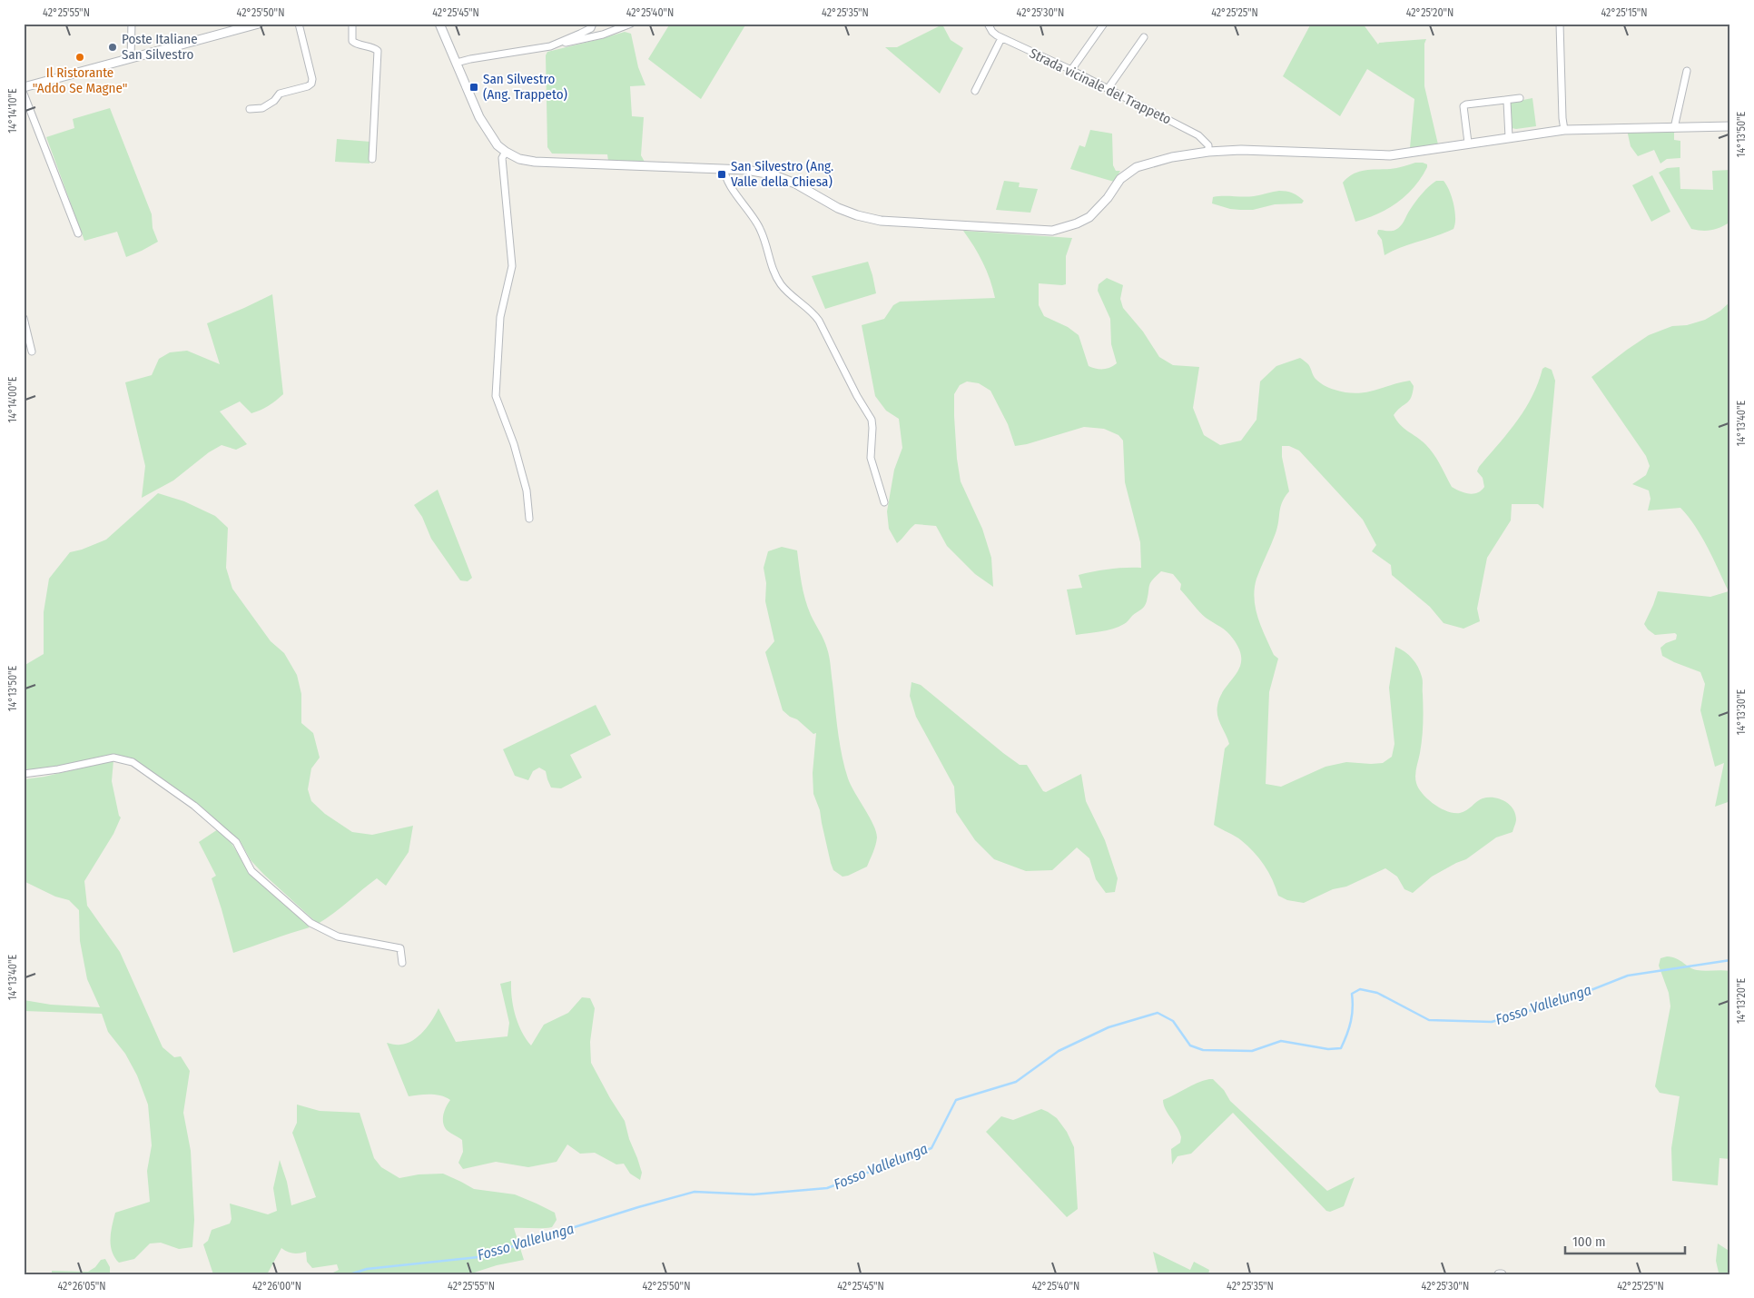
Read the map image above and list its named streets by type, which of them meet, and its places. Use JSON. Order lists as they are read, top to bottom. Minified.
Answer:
{"streets":{"street":["Strada vicinale del Trappeto"]},"water":["Fosso Vallelunga"],"places":{"other":["Poste Italiane San Silvestro","Il Ristorante \"Addo Se Magne\""],"transit":["San Silvestro (Ang. Trappeto)","San Silvestro (Ang. Valle della Chiesa)"]},"scale_bar":"100 m","coordinates":["42°25'55\"N","42°25'50\"N","42°25'45\"N","42°25'40\"N","42°25'35\"N","42°25'30\"N","42°25'25\"N","42°25'20\"N","42°25'15\"N","14°14'10\"E","14°13'50\"E","14°14'00\"E","14°13'40\"E","14°13'30\"E","14°13'20\"E","42°26'05\"N","42°26'00\"N"]}
